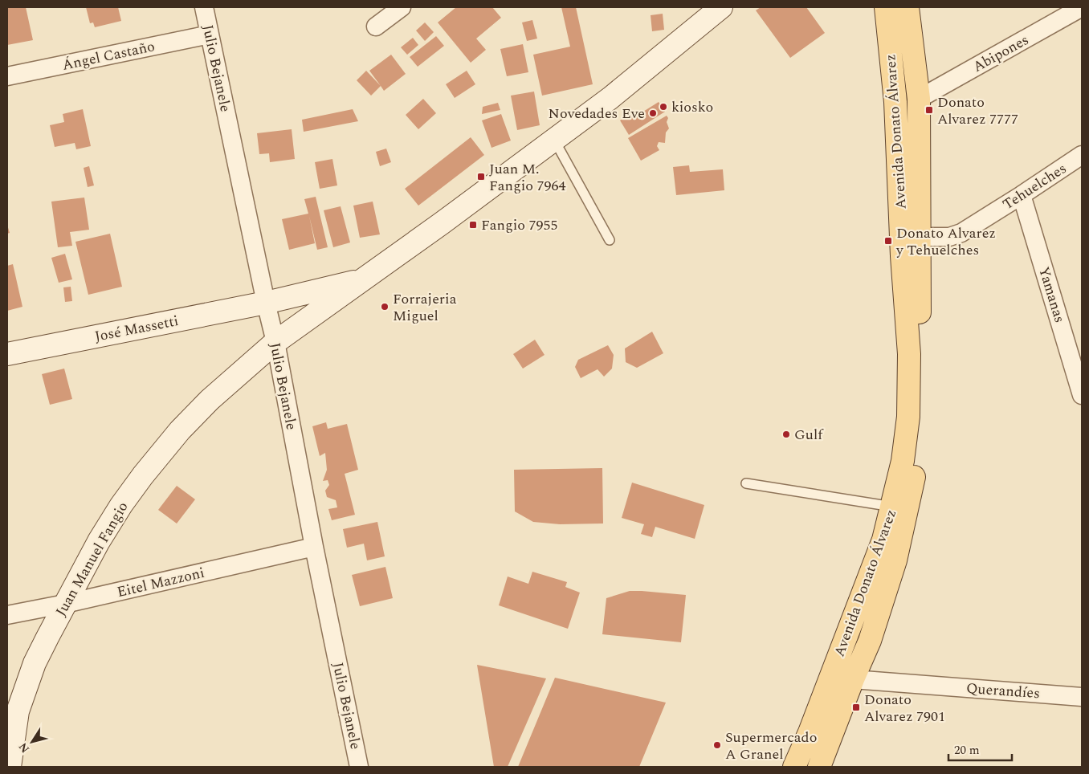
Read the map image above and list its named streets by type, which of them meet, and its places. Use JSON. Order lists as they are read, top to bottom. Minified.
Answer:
{"streets":{"main road":["Avenida Donato Álvarez","José Massetti","Juan Manuel Fangio"],"street":["Abipones","Ángel Castaño","Julio Bejanele","Tehuelches","Yamanas","Eitel Mazzoni","Querandíes"]},"crossings":[["Abipones","Avenida Donato Álvarez"],["Ángel Castaño","Julio Bejanele"],["Julio Bejanele","José Massetti"],["Julio Bejanele","Juan Manuel Fangio"],["Julio Bejanele","Eitel Mazzoni"],["Avenida Donato Álvarez","Tehuelches"],["Avenida Donato Álvarez","Querandíes"],["Tehuelches","Yamanas"],["José Massetti","Juan Manuel Fangio"],["Juan Manuel Fangio","Eitel Mazzoni"]],"places":{"other":["kiosko","Novedades Eve","Forrajeria Miguel","Gulf","Supermercado A Granel"],"transit":["Donato Alvarez 7777","Juan M. Fangio 7964","Fangio 7955","Donato Alvarez y Tehuelches","Donato Alvarez 7901"]},"scale_bar":"20 m","north":"bottom left"}
